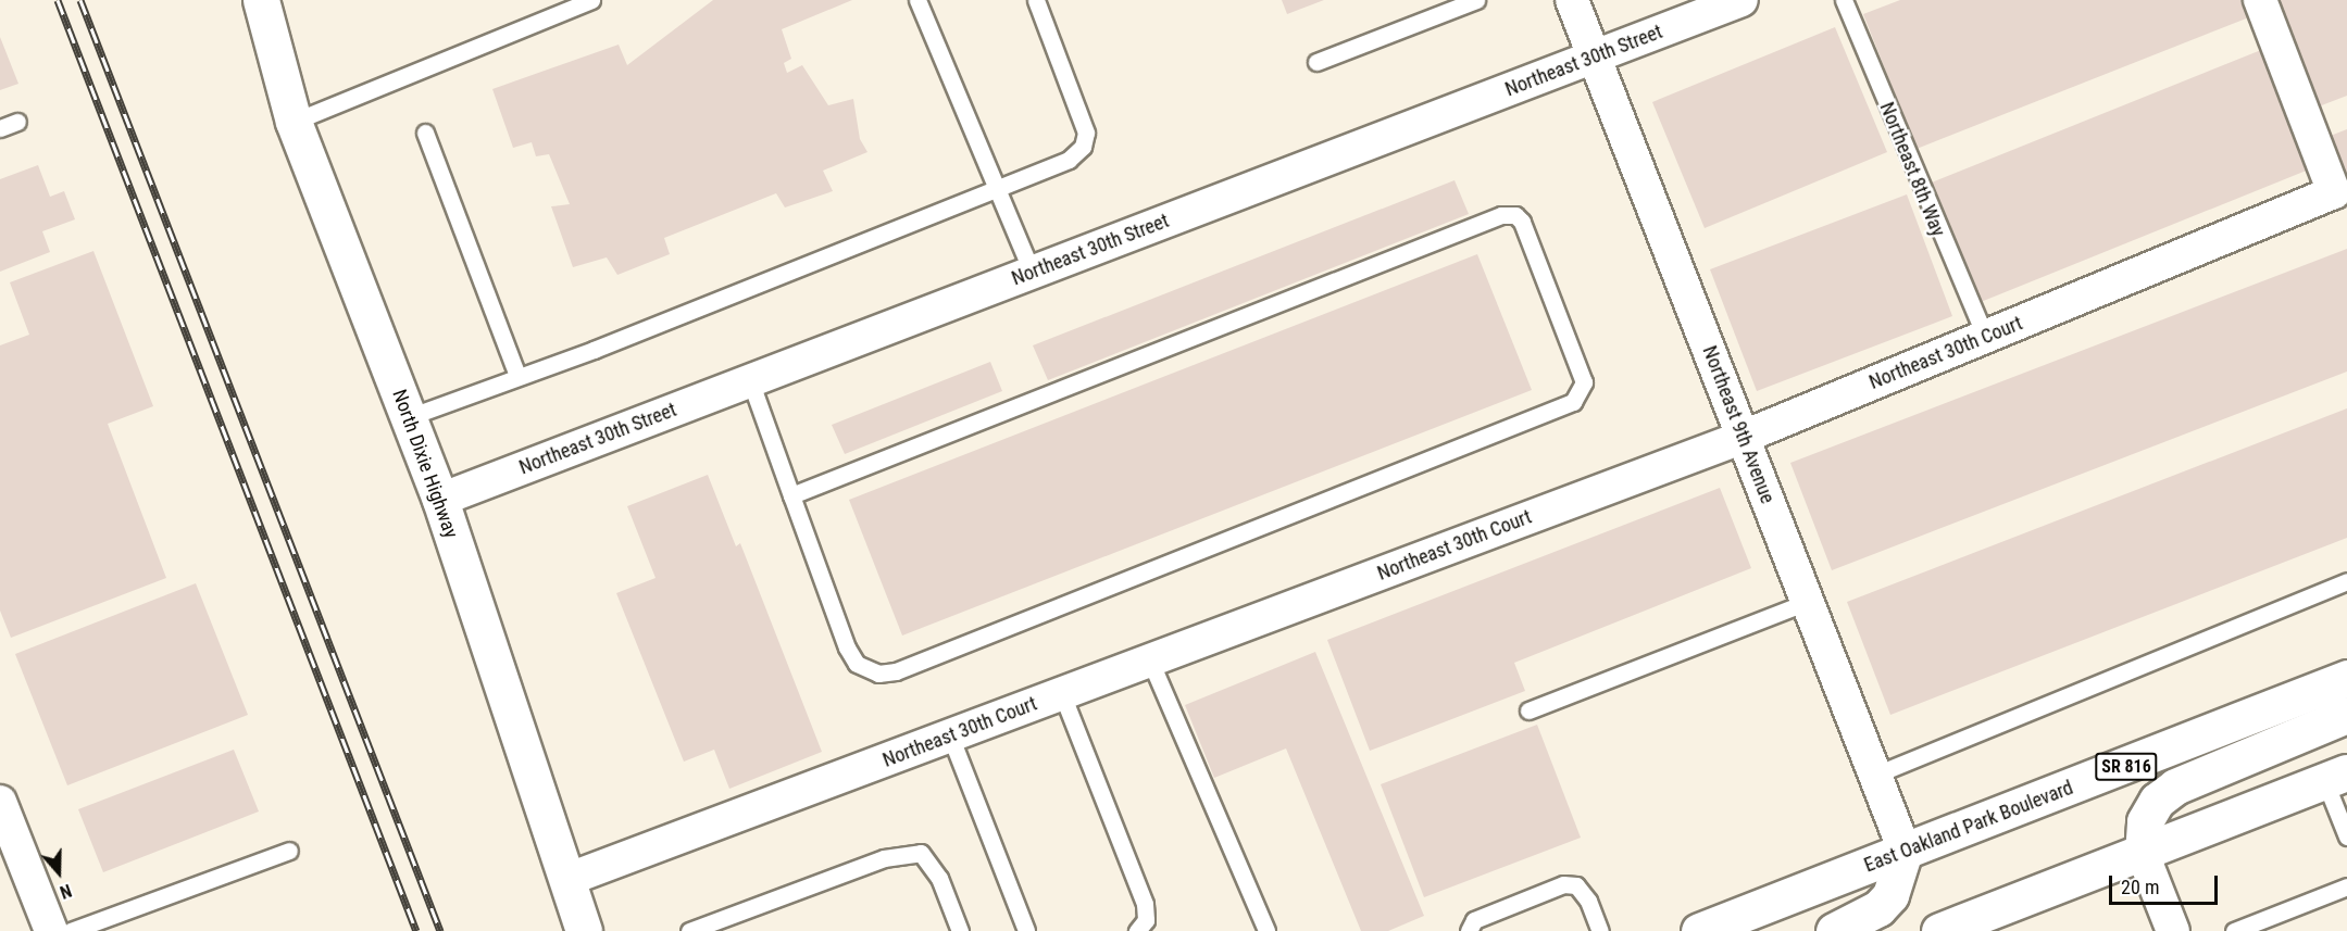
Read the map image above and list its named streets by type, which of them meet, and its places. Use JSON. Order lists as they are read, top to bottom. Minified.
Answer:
{"streets":{"main road":["North Dixie Highway","SR 816","East Oakland Park Boulevard"],"street":["Northeast 30th Street","Northeast 30th Court","Northeast 9th Avenue"],"lane":["Northeast 8th Way"]},"crossings":[["Northeast 30th Street","Northeast 9th Avenue"],["Northeast 30th Street","North Dixie Highway"],["Northeast 8th Way","Northeast 30th Court"],["Northeast 30th Court","Northeast 9th Avenue"],["Northeast 30th Court","North Dixie Highway"],["Northeast 9th Avenue","East Oakland Park Boulevard"]],"scale_bar":"20 m","north":"bottom"}
